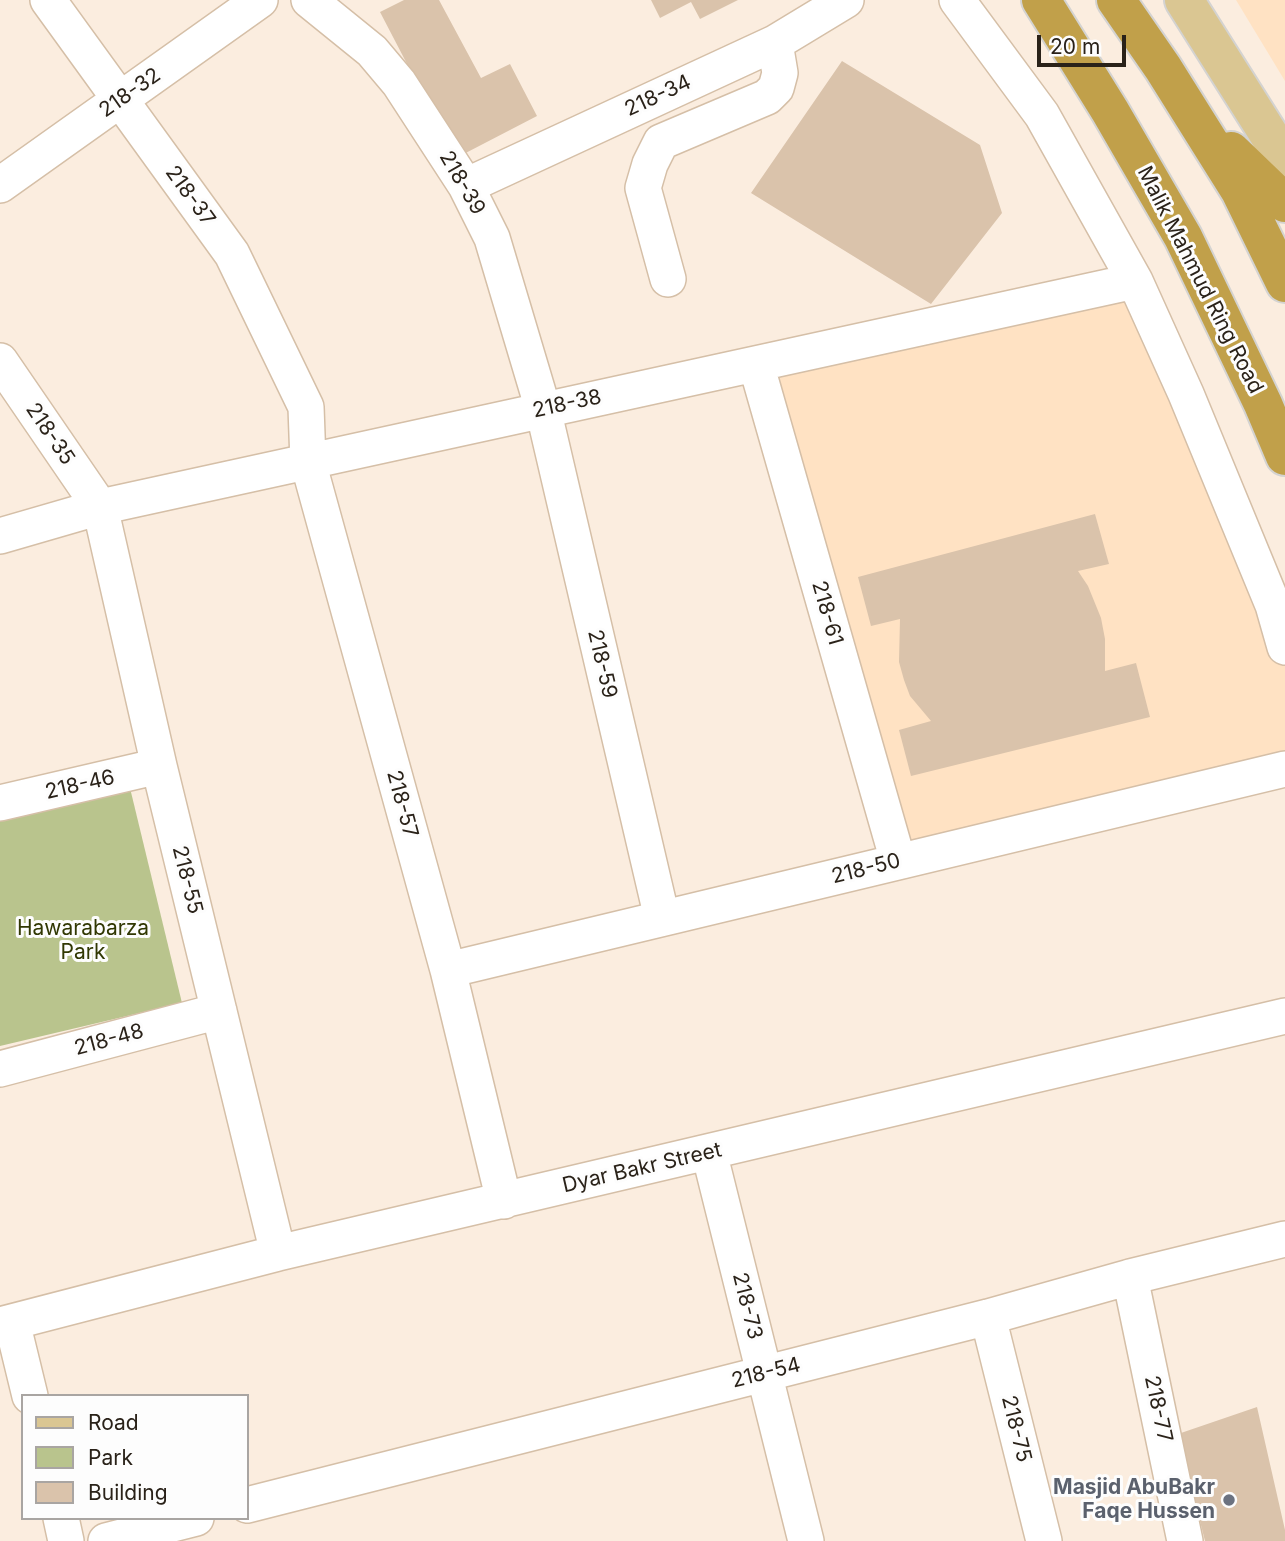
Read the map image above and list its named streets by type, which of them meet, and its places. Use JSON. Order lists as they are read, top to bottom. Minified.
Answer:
{"streets":{"highway":["Malik Mahmud Ring Road"],"street":["218-32","218-34","218-39","218-37","218-38","218-35","218-61","218-59","218-46","218-57","218-50","218-55","218-48","Dyar Bakr Street","218-73","218-54","218-77","218-75"]},"crossings":[["218-32","218-37"],["218-34","218-39"],["218-39","218-38"],["218-39","218-59"],["218-37","218-57"],["218-38","218-35"],["218-38","218-61"],["218-38","218-59"],["218-38","218-57"],["218-38","218-55"],["218-35","218-55"],["218-61","218-50"],["218-59","218-50"],["218-46","218-55"],["218-57","218-50"],["218-57","Dyar Bakr Street"],["218-55","218-48"],["218-55","Dyar Bakr Street"],["Dyar Bakr Street","218-73"],["218-73","218-54"],["218-54","218-77"],["218-54","218-75"]],"parks":["Hawarabarza Park"],"places":["Masjid AbuBakr Faqe Hussen"],"legend":["Road","Park","Building"],"scale_bar":"20 m"}
